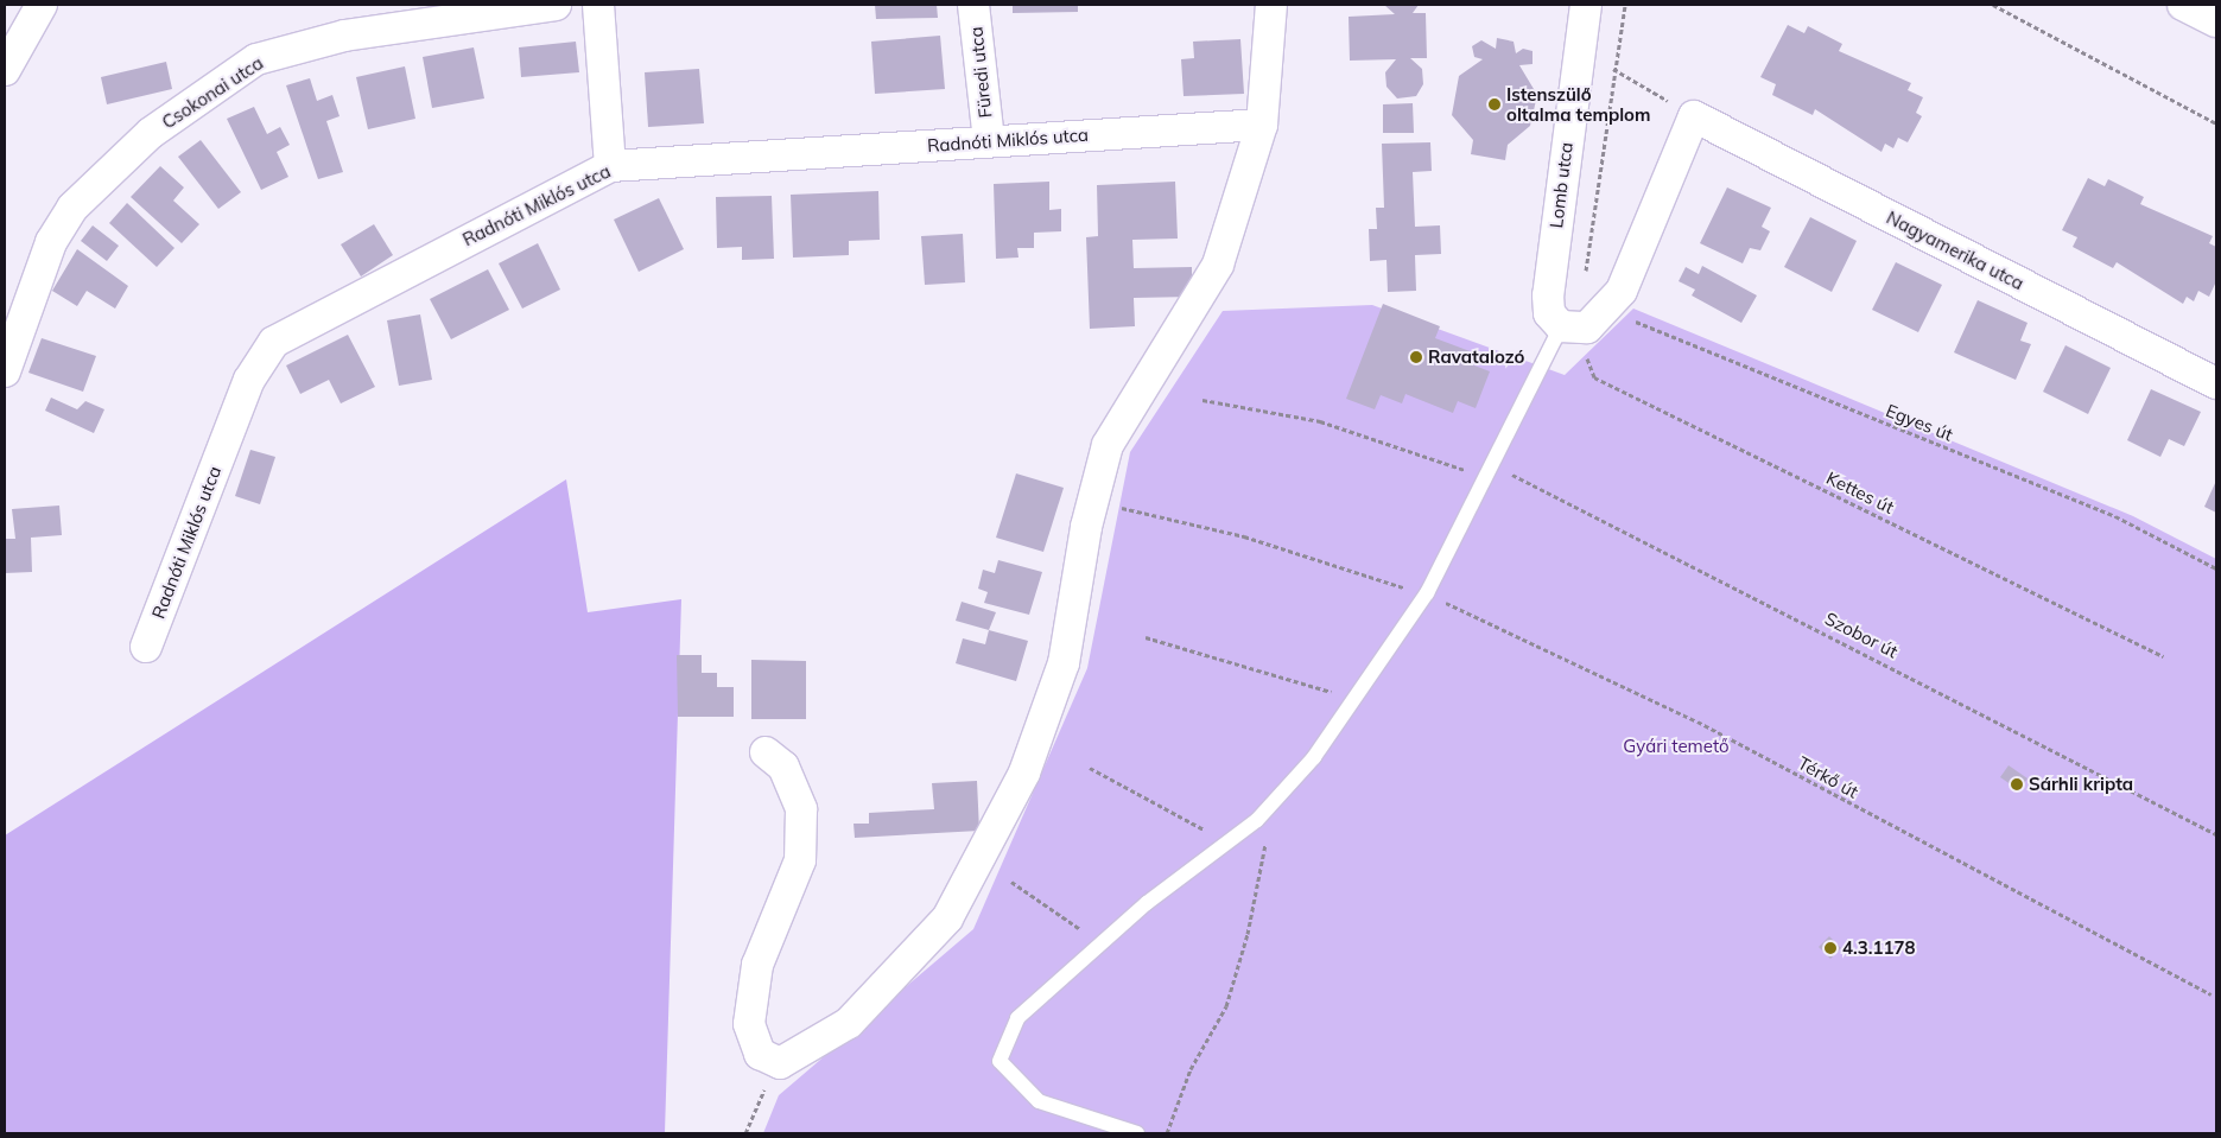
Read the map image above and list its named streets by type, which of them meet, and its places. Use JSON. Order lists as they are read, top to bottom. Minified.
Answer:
{"streets":{"street":["Füredi utca","Csokonai utca","Radnóti Miklós utca","Lomb utca","Nagyamerika utca"],"path":["Egyes út","Kettes út","Szobor út","Térkő út"]},"crossings":[["Füredi utca","Radnóti Miklós utca"],["Lomb utca","Kettes út"]],"parks":["Gyári temető"],"places":["Istenszülő oltalma templom","Ravatalozó","Sárhli kripta","4.3.1178"]}
